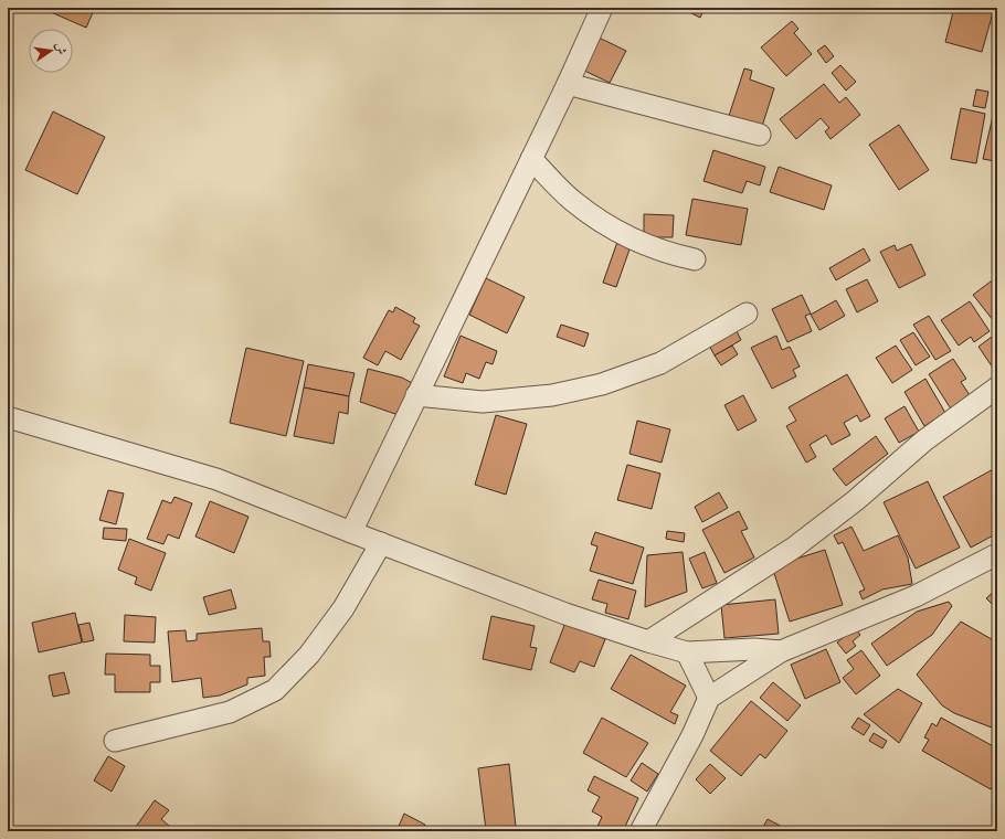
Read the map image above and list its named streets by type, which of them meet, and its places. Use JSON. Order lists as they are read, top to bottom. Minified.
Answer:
{"north":"right"}
